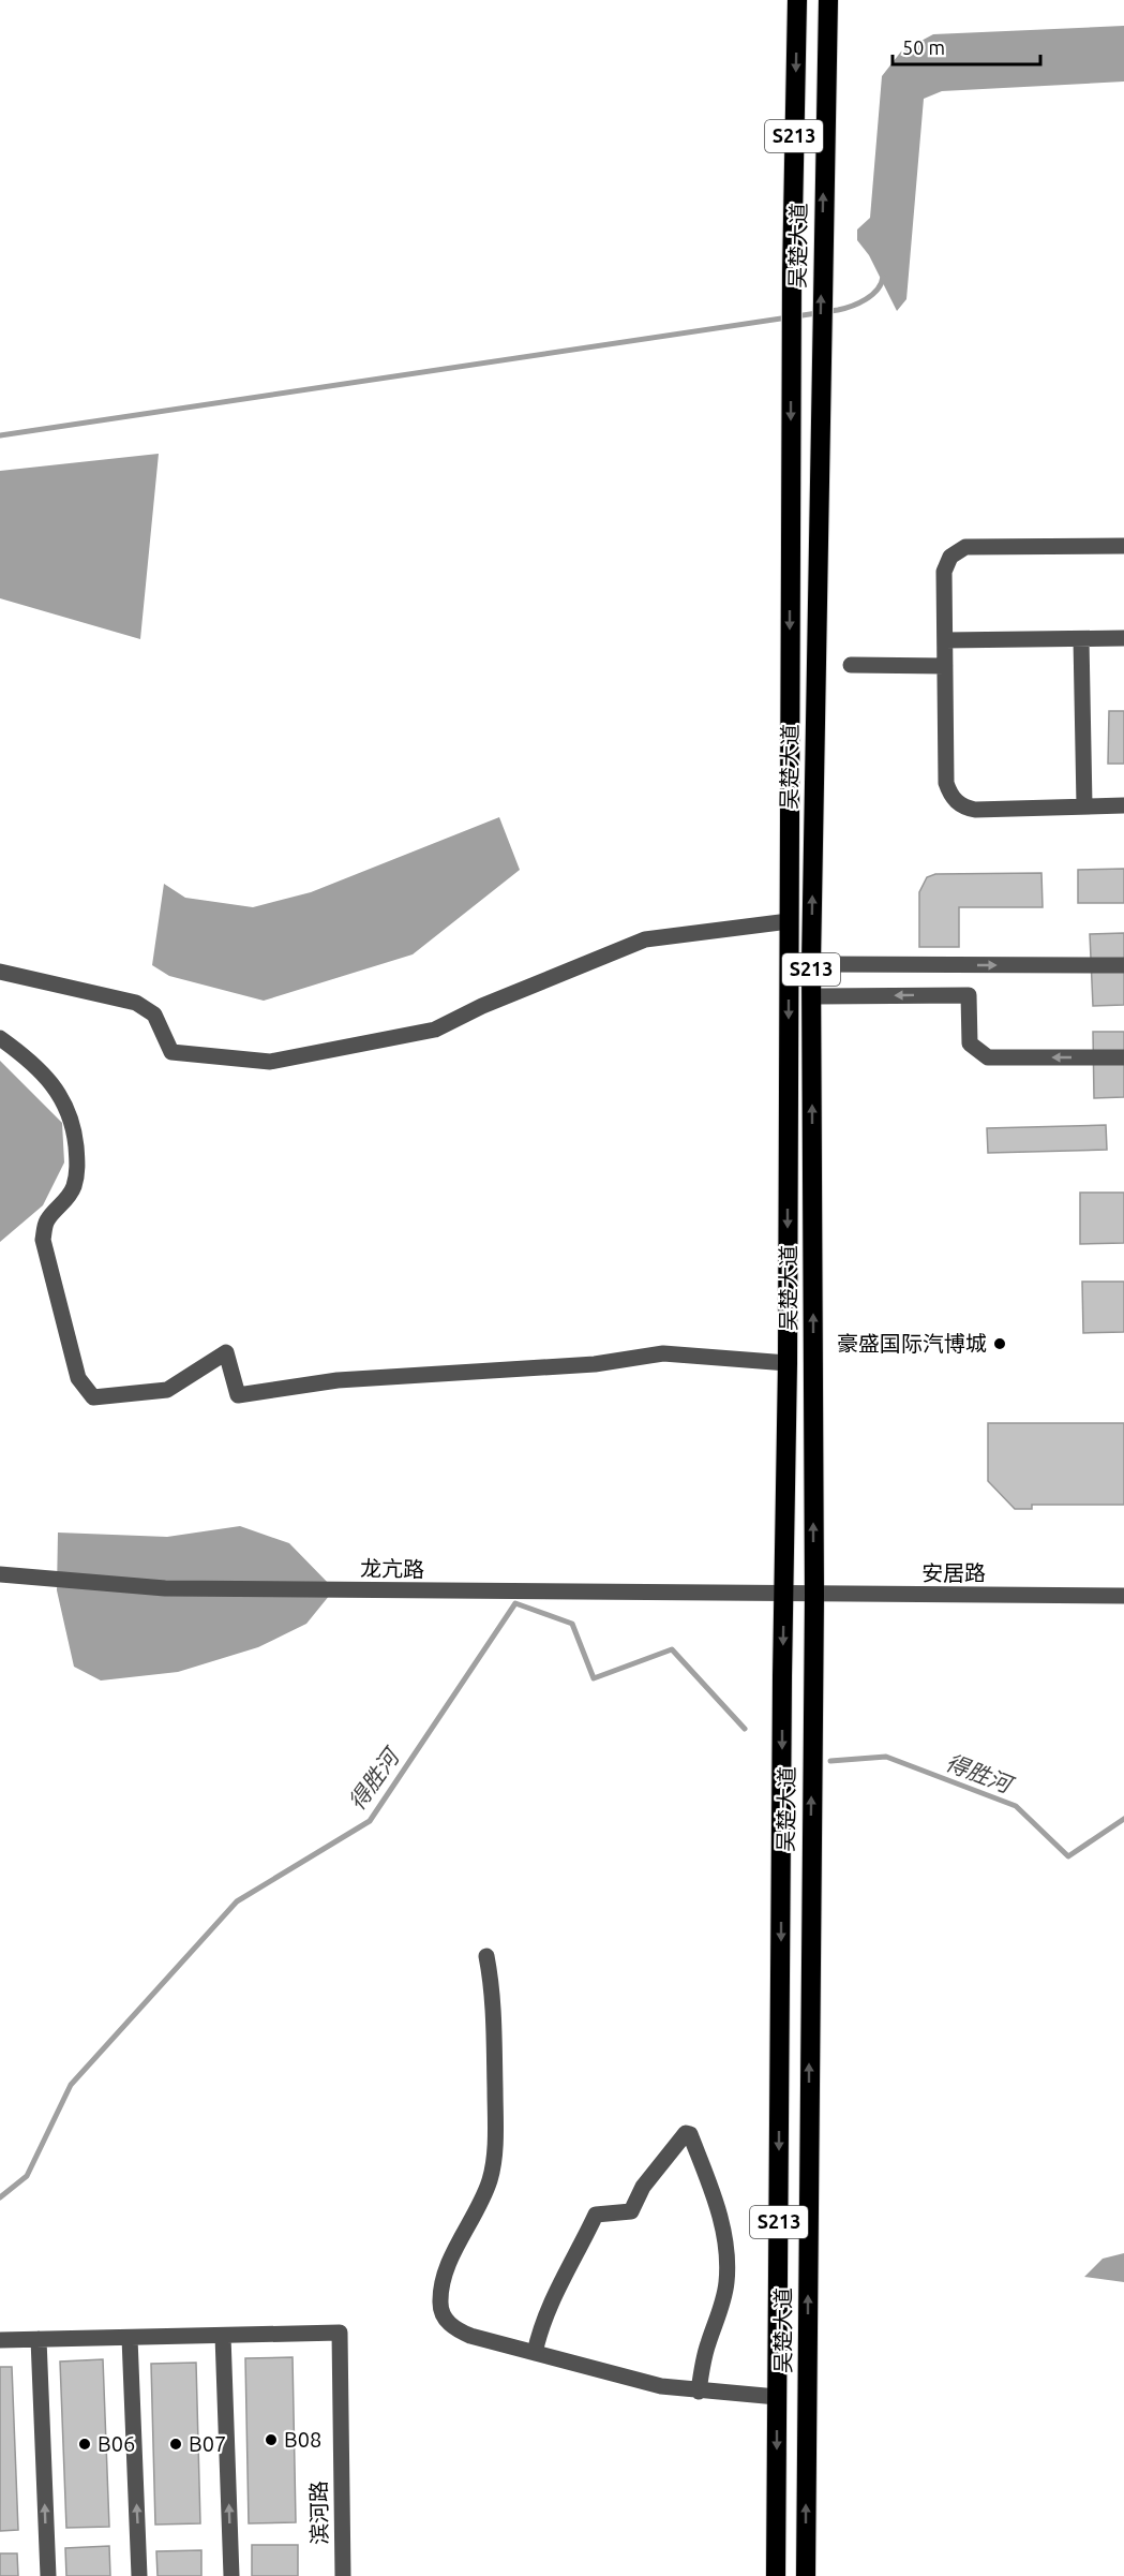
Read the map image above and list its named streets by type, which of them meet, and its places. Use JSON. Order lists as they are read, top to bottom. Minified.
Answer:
{"streets":{"highway":["S213","吴楚大道"],"street":["龙亢路","安居路","滨河路"]},"crossings":[["吴楚大道","龙亢路"],["吴楚大道","安居路"],["龙亢路","安居路"]],"water":["得胜河"],"places":["豪盛国际汽博城","B08","B06","B07"],"scale_bar":"50 m"}
